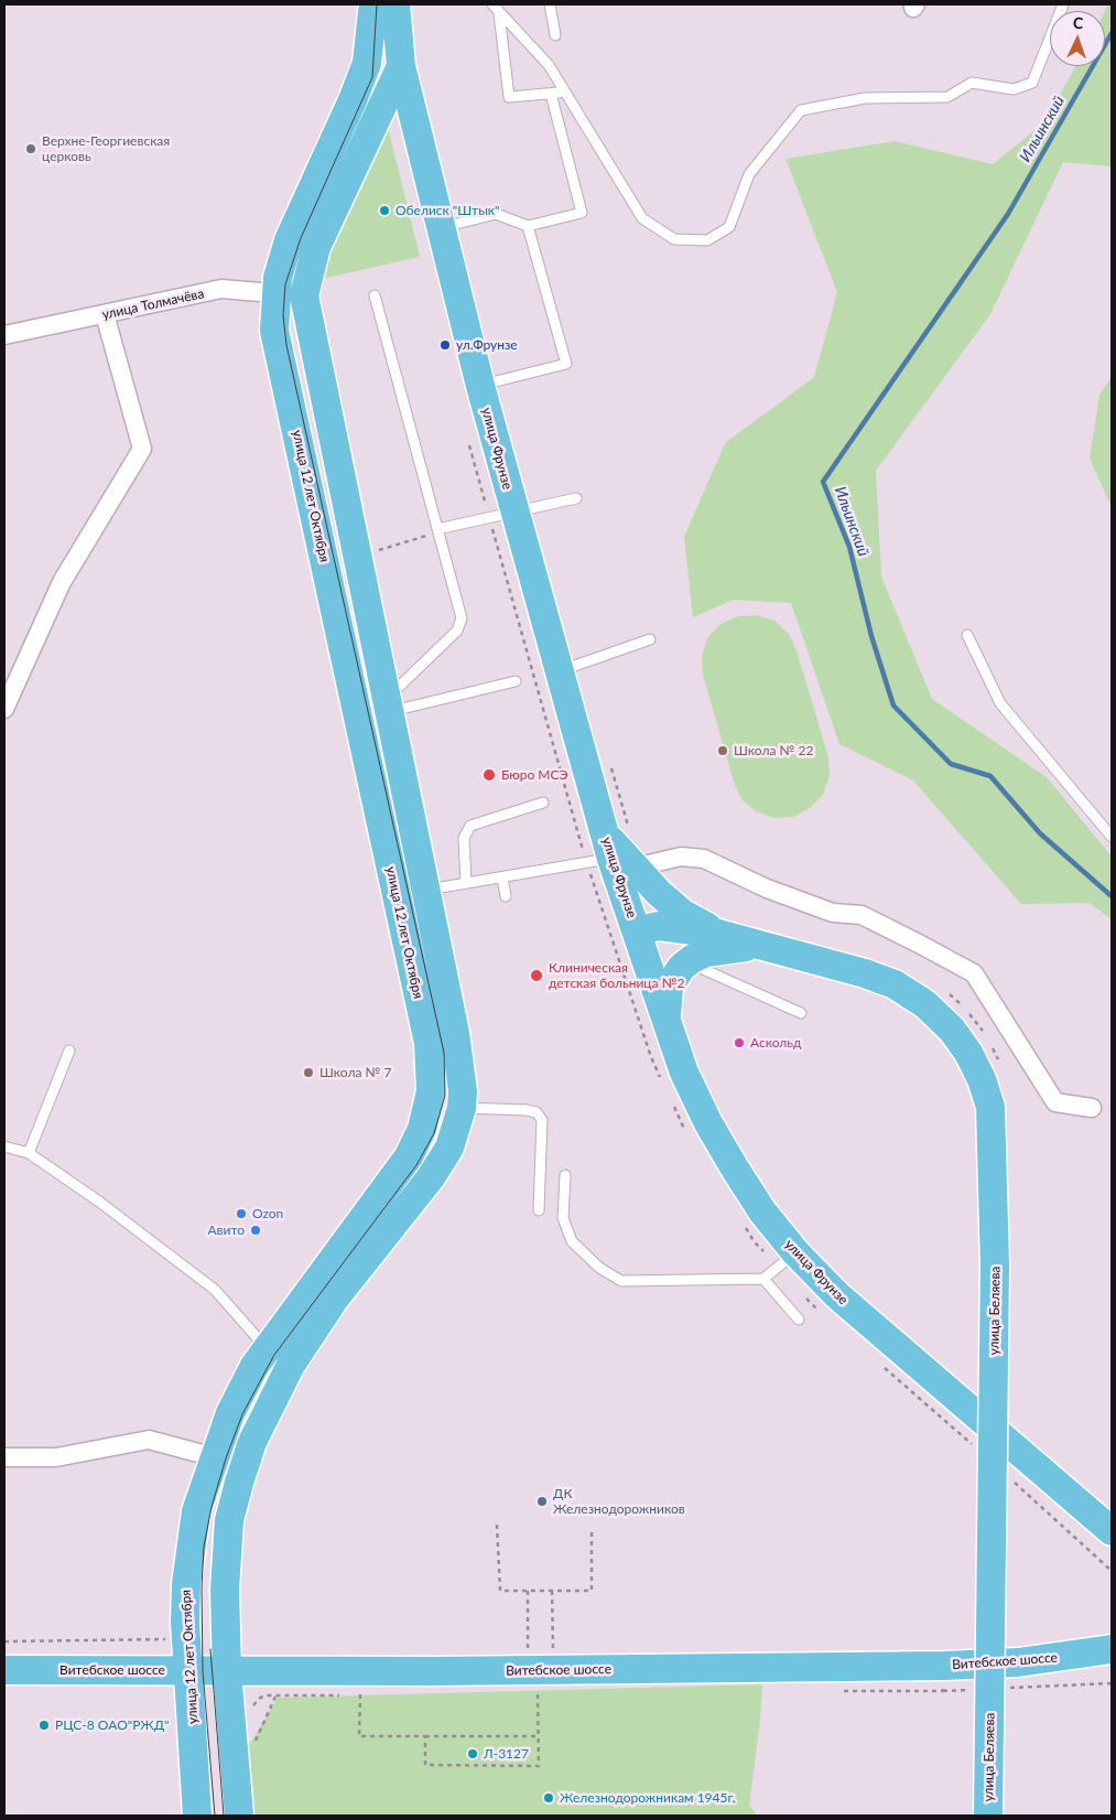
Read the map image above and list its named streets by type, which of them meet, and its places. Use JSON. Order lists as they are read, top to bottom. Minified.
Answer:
{"streets":{"main road":["улица Фрунзе","улица 12 лет Октября","улица Беляева","Витебское шоссе"],"street":["улица Толмачёва"]},"crossings":[["улица Толмачёва","улица 12 лет Октября"],["улица Фрунзе","улица 12 лет Октября"],["улица 12 лет Октября","Витебское шоссе"]],"water":["Ильинский"],"places":["Верхне-Георгиевская церковь","Обелиск \"Штык\"","ул.Фрунзе","Школа № 22","Бюро МСЭ","Клиническая детская больница №2","Аскольд","Школа № 7","Ozon","Авито","ДК Железнодорожников","РЦС-8 ОАО\"РЖД\"","Л-3127","Железнодорожникам 1945г."],"north":"top"}
